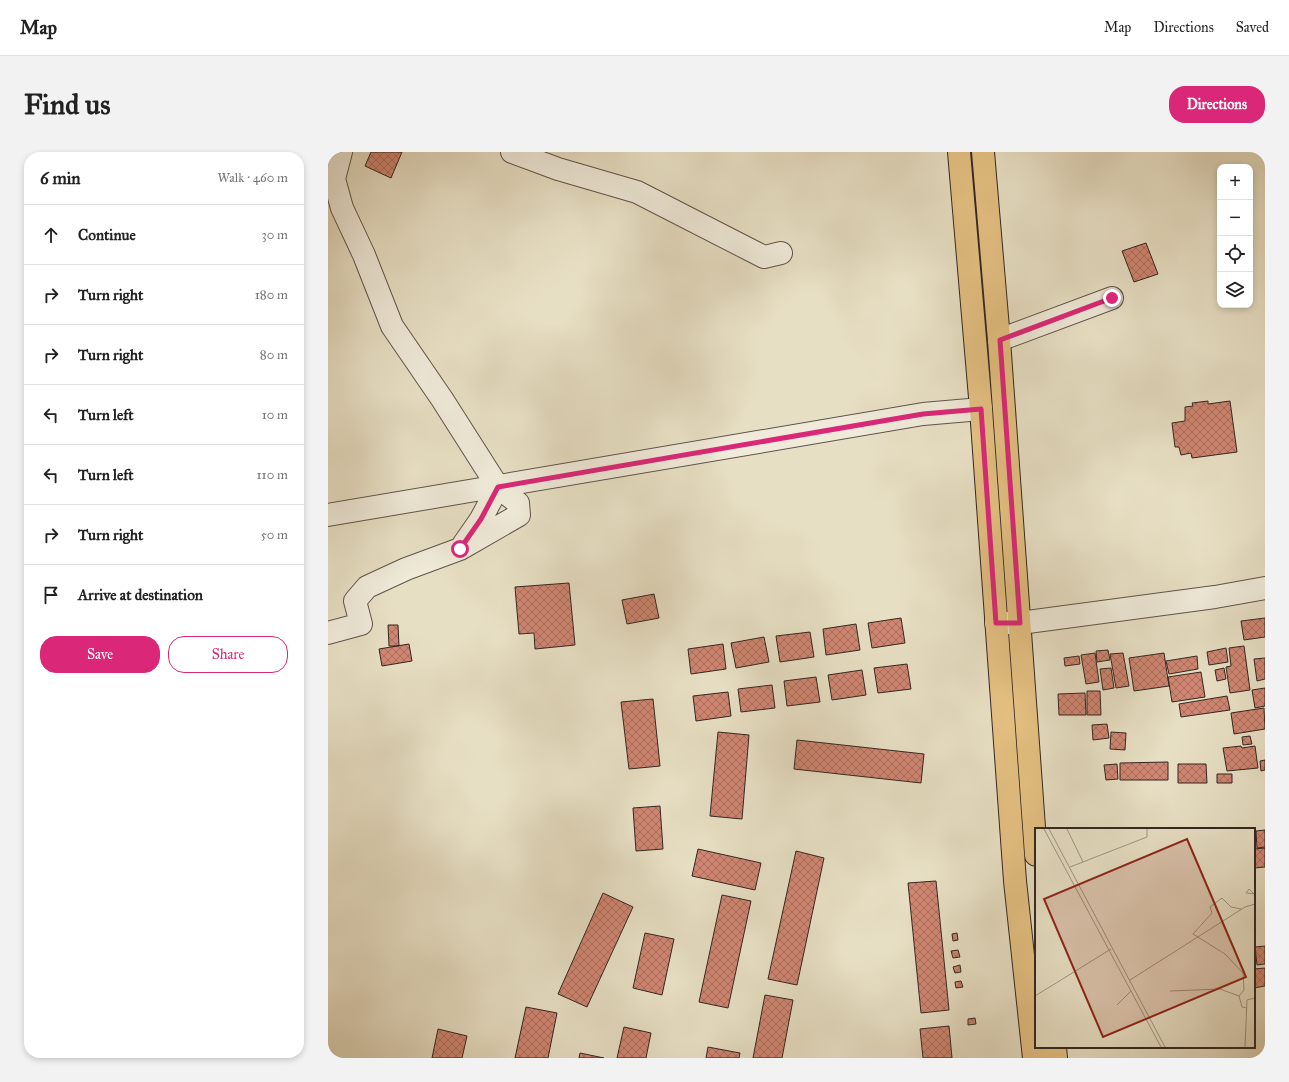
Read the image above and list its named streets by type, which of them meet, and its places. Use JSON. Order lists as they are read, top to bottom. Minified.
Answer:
{"page":{"header":"Map","nav":["Map","Directions","Saved"],"buttons":["Directions",["Save","Share"]],"title":"Find us","heading":["6 min","Walk · 460 m"],"map_buttons":["+","−"],"list":[["Continue","30 m"],["Turn right","180 m"],["Turn right","80 m"],["Turn left","10 m"],["Turn left","110 m"],["Turn right","50 m"],"Arrive at destination"]}}
